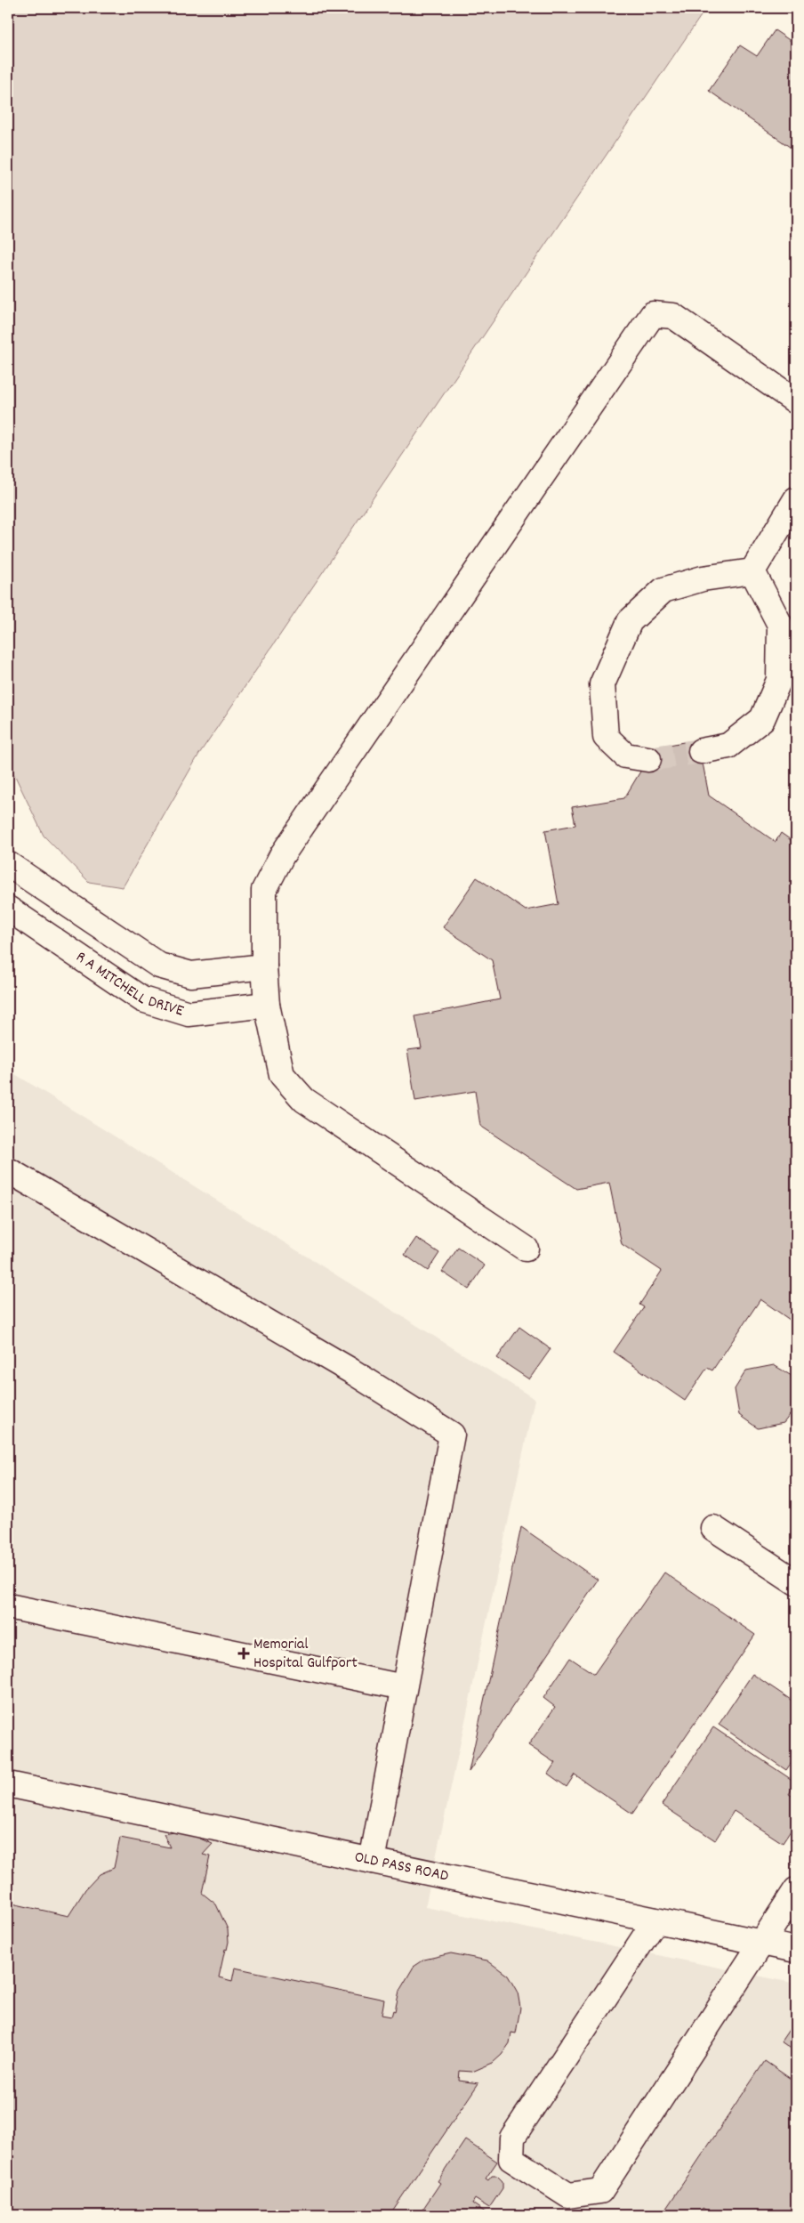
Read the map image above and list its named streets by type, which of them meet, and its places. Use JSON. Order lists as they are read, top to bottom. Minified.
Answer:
{"streets":{"main road":["R A MITCHELL DRIVE","OLD PASS ROAD"]},"places":{"health":["Memorial Hospital Gulfport"]}}
